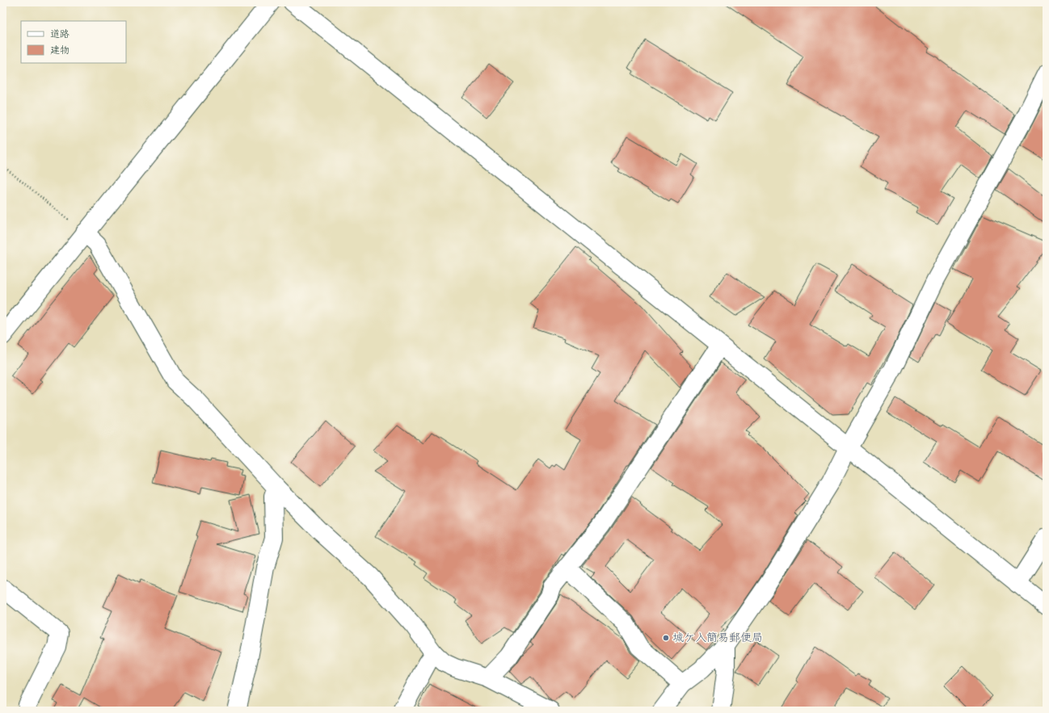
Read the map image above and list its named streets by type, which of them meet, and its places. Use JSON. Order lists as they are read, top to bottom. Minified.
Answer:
{"places":["城ケ入簡易郵便局"],"legend":["道路","建物"]}
